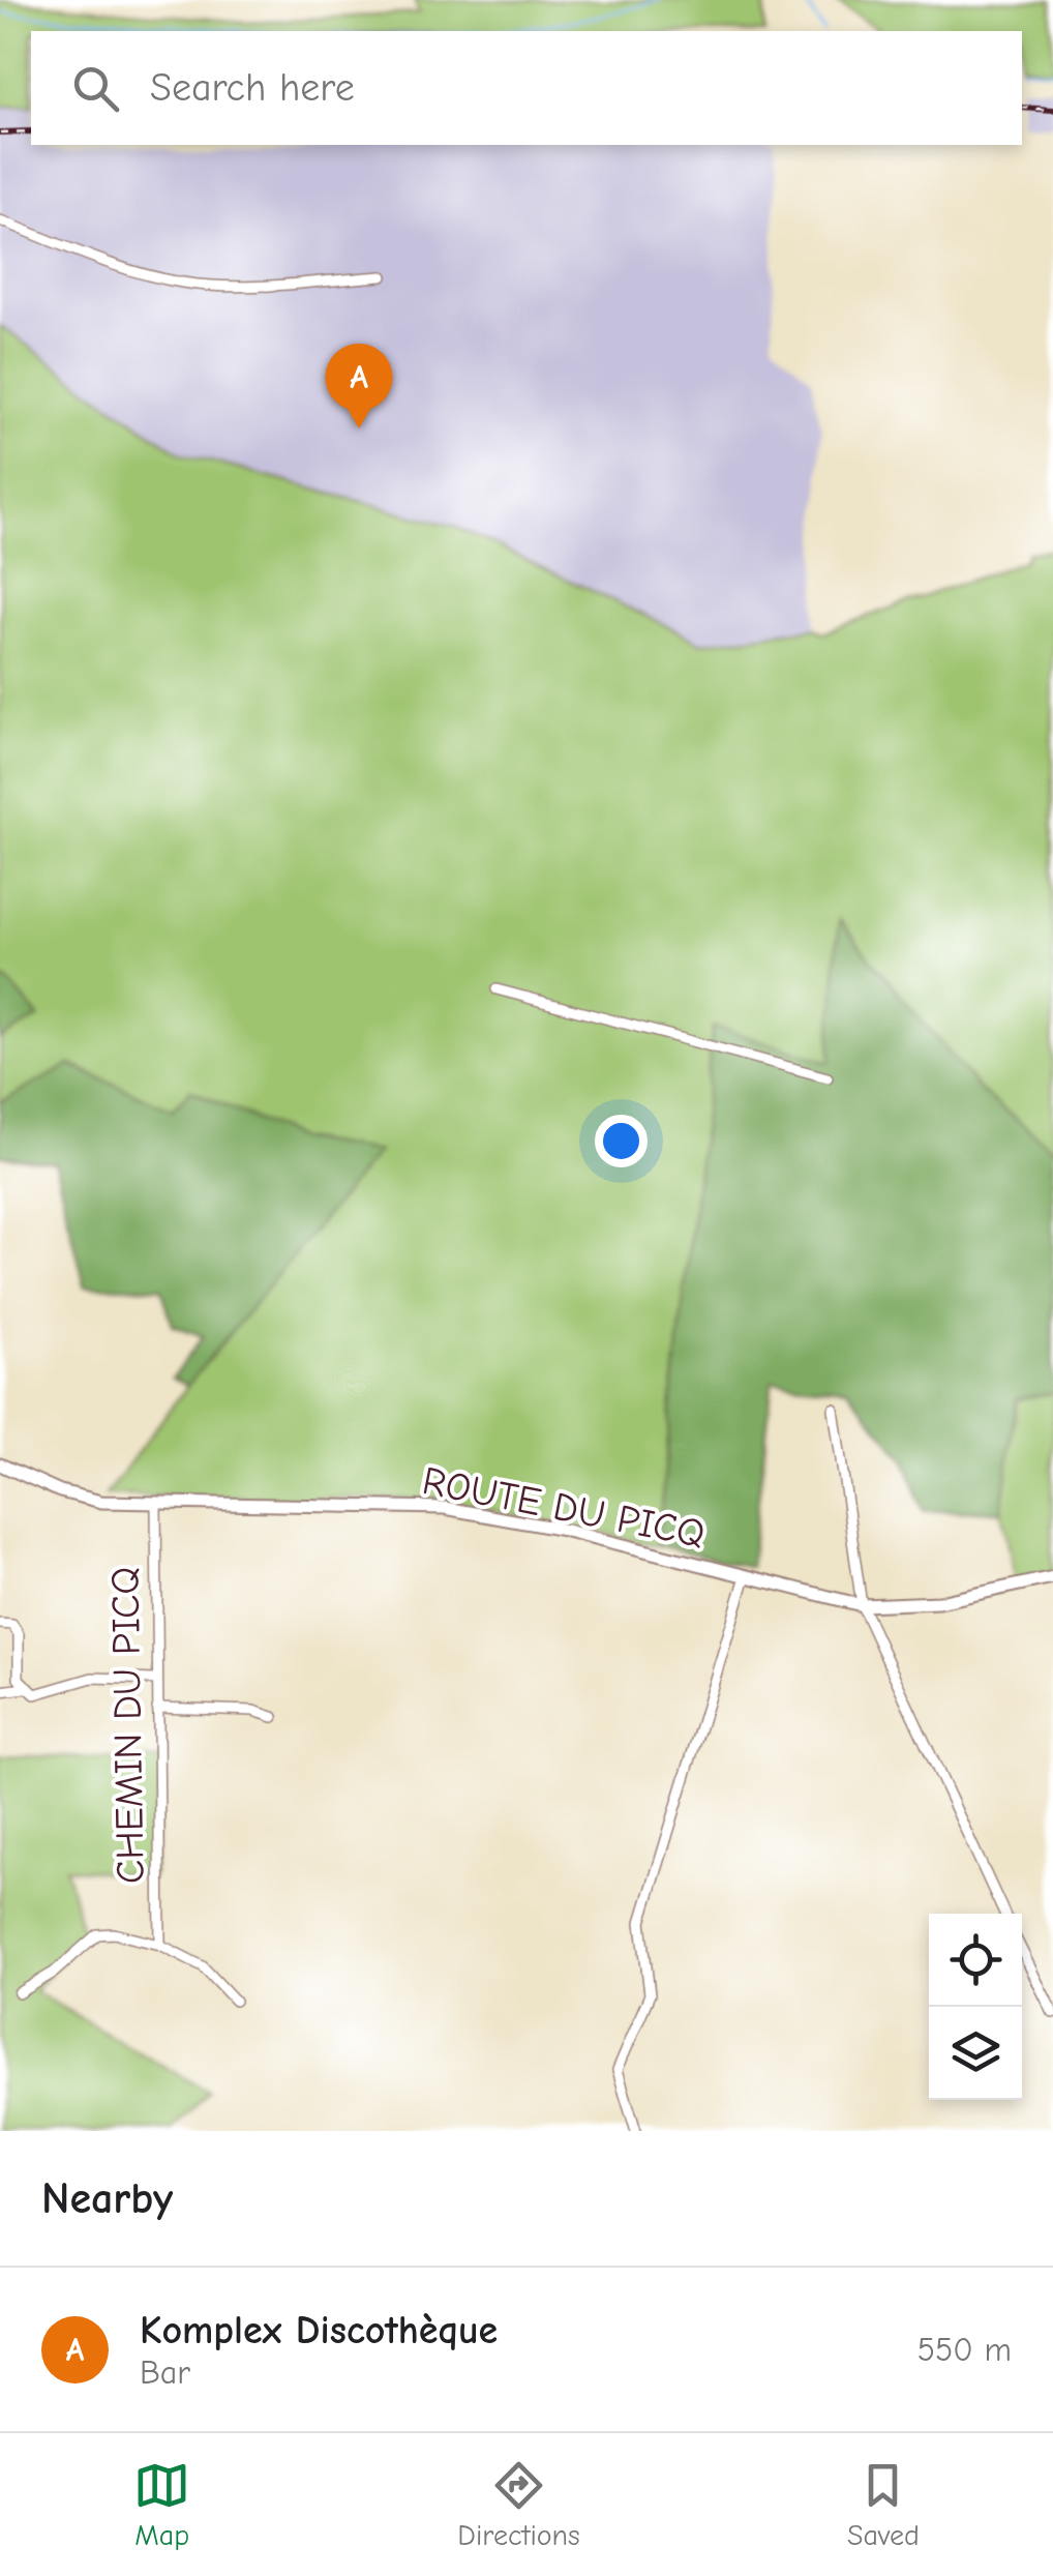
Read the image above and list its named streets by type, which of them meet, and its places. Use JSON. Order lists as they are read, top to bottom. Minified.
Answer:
{"streets":{"street":["ROUTE DU PICQ","CHEMIN DU PICQ"]},"crossings":[["ROUTE DU PICQ","CHEMIN DU PICQ"]],"page":{"search":"Search here","pins":"A","heading":"Nearby","list":[{"mark":"A","name":"Komplex Discothèque","note":"Bar","value":"550 m"}],"nav":["Map","Directions","Saved"]}}
